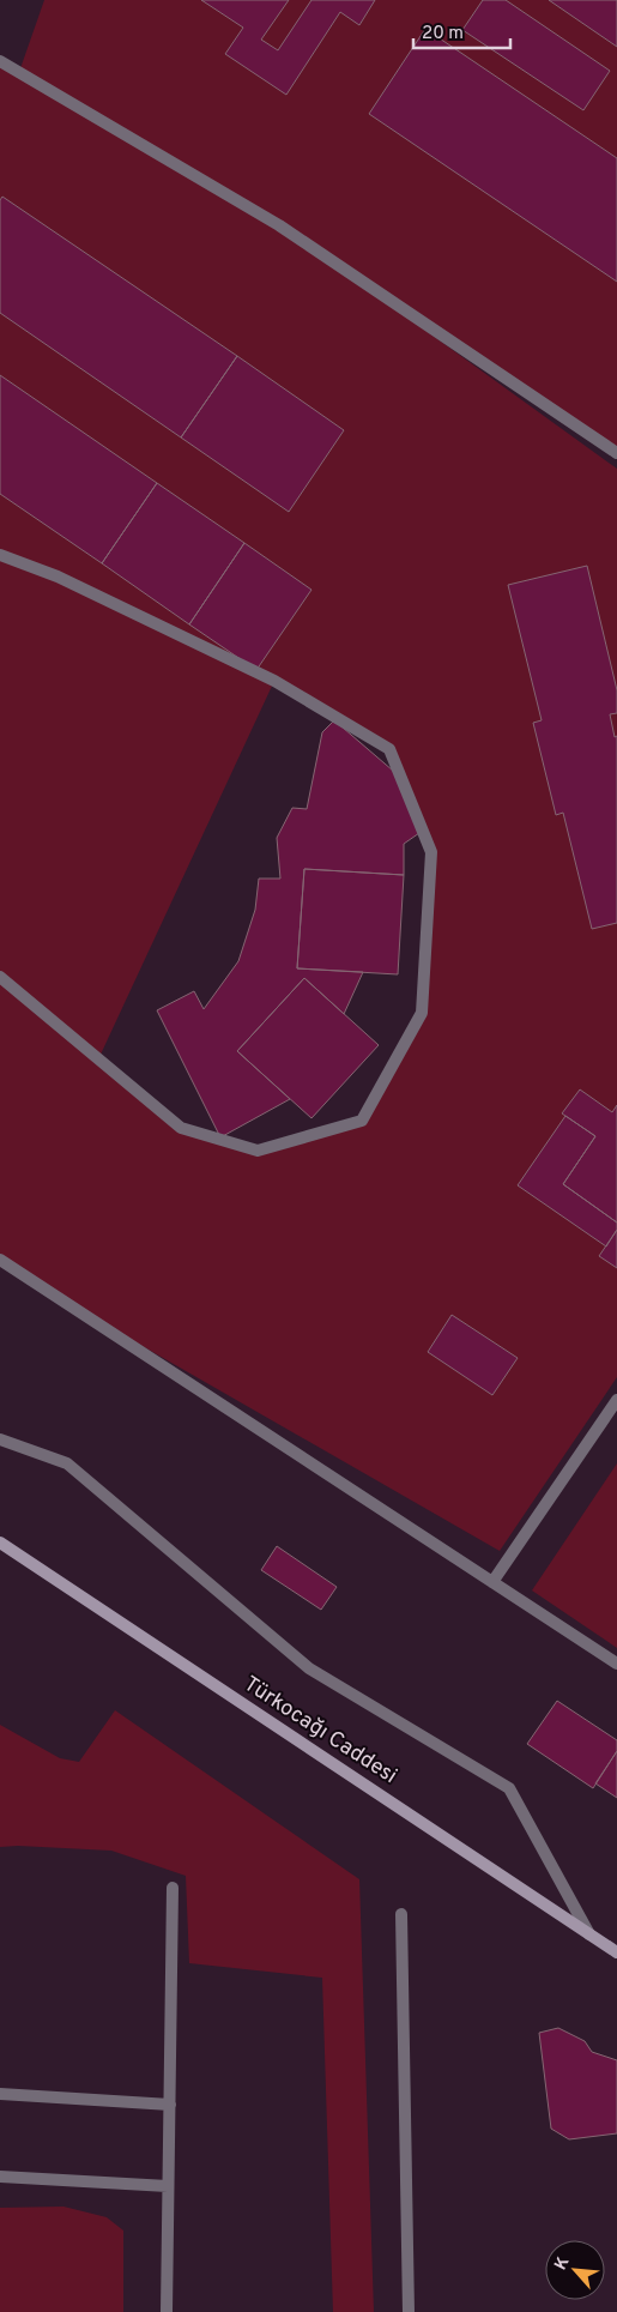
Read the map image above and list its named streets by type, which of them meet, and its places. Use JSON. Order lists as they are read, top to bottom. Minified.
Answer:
{"streets":{"main road":["Türkocağı Caddesi"]},"scale_bar":"20 m","north":"top left"}
